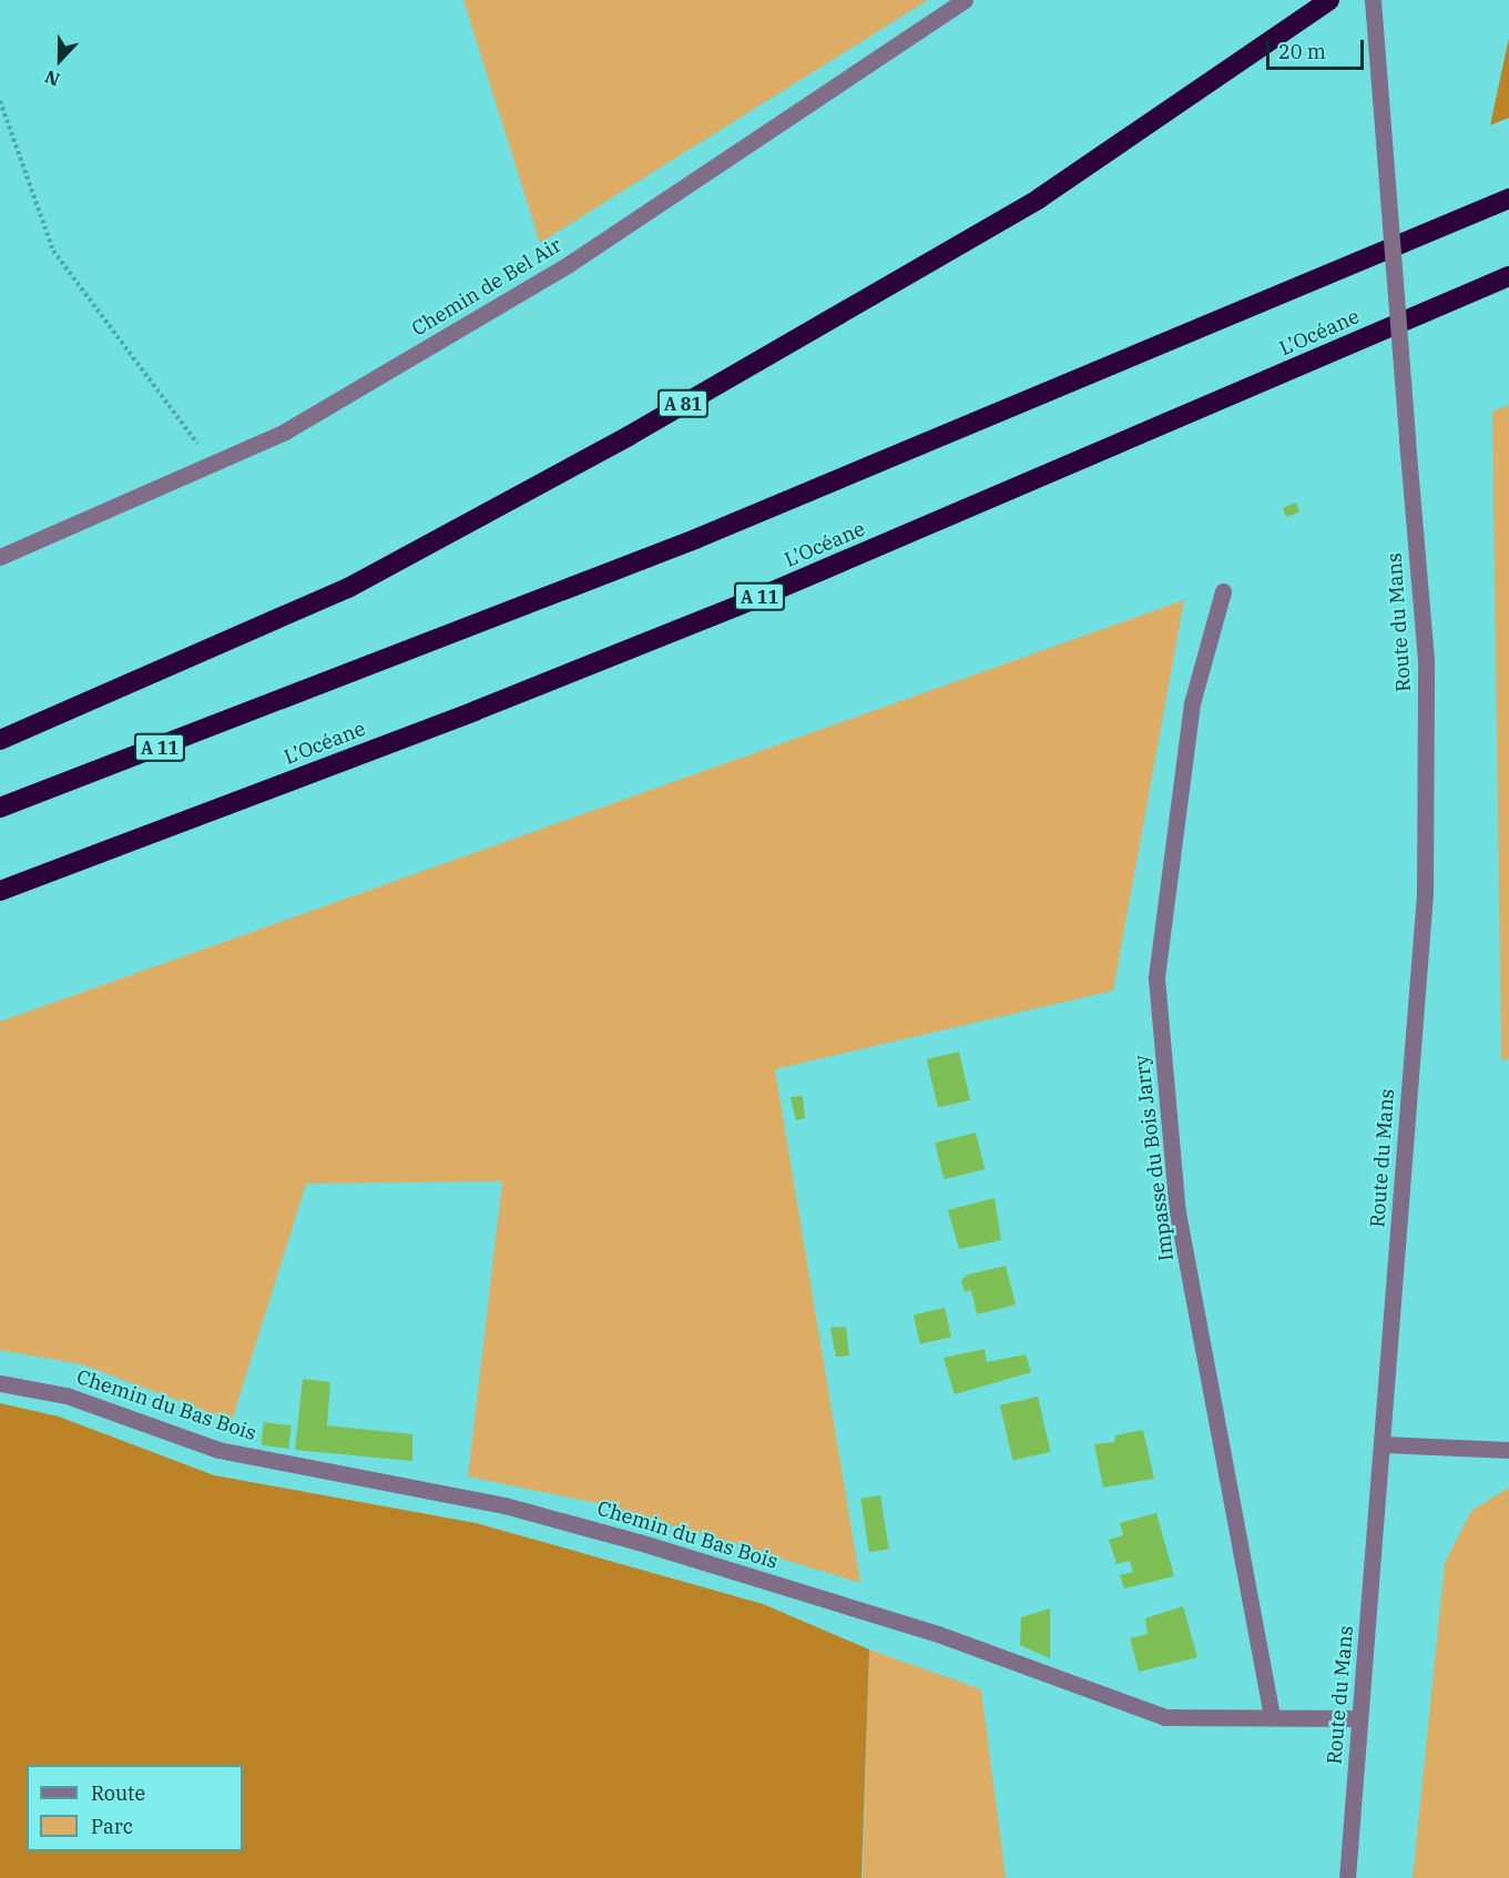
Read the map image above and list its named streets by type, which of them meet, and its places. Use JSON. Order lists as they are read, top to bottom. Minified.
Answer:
{"streets":{"highway":["L’Océane","A 81","A 11"],"street":["Chemin de Bel Air","Route du Mans","Impasse du Bois Jarry","Chemin du Bas Bois"]},"crossings":[["Route du Mans","Chemin du Bas Bois"],["Impasse du Bois Jarry","Chemin du Bas Bois"]],"legend":["Route","Parc"],"scale_bar":"20 m","north":"bottom"}
